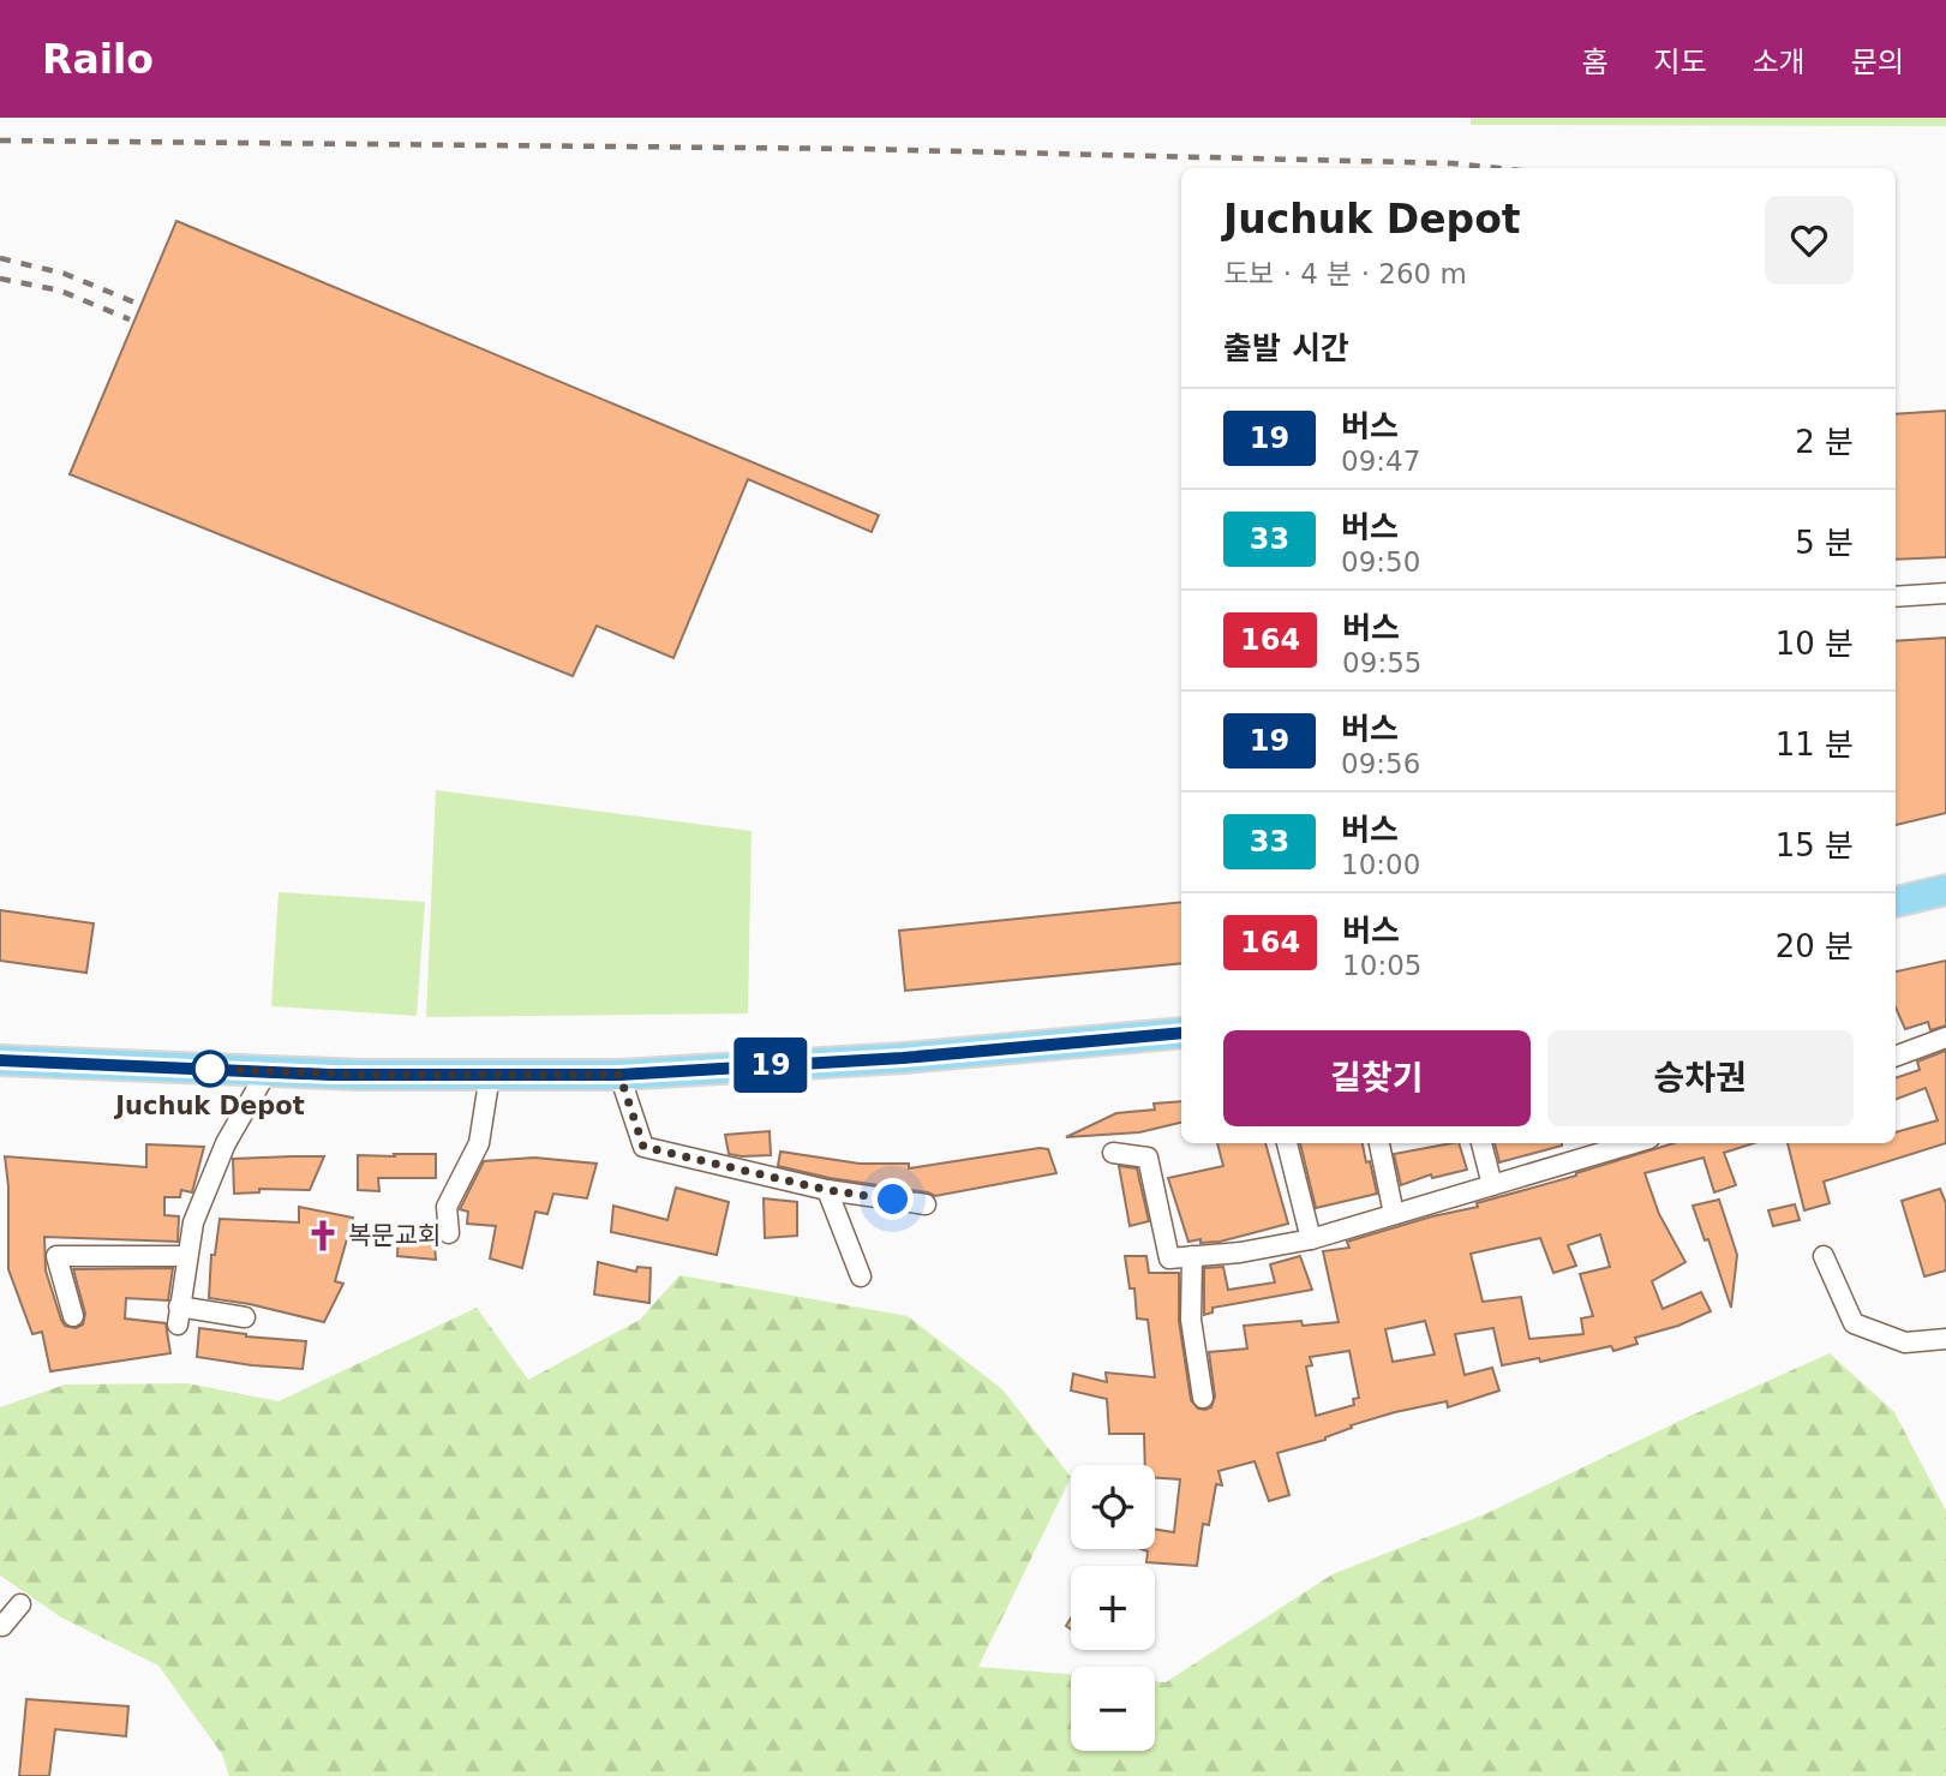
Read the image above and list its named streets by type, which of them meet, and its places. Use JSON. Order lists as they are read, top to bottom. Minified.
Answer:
{"places":{"other":["Juchuk Depot"],"church":["복문교회"]},"lines":["bus line 19"],"page":{"header":"Railo","nav":["홈","지도","소개","문의"],"on_map":"19","heading":[["Juchuk Depot","도보 · 4 분 · 260 m"],"출발 시간"],"list":[{"mark":"19","name":"버스","note":"09:47","value":"2 분"},{"mark":"33","name":"버스","note":"09:50","value":"5 분"},{"mark":"164","name":"버스","note":"09:55","value":"10 분"},{"mark":"19","name":"버스","note":"09:56","value":"11 분"},{"mark":"33","name":"버스","note":"10:00","value":"15 분"},{"mark":"164","name":"버스","note":"10:05","value":"20 분"}],"buttons":["길찾기","승차권"],"map_buttons":["+","−"]}}
